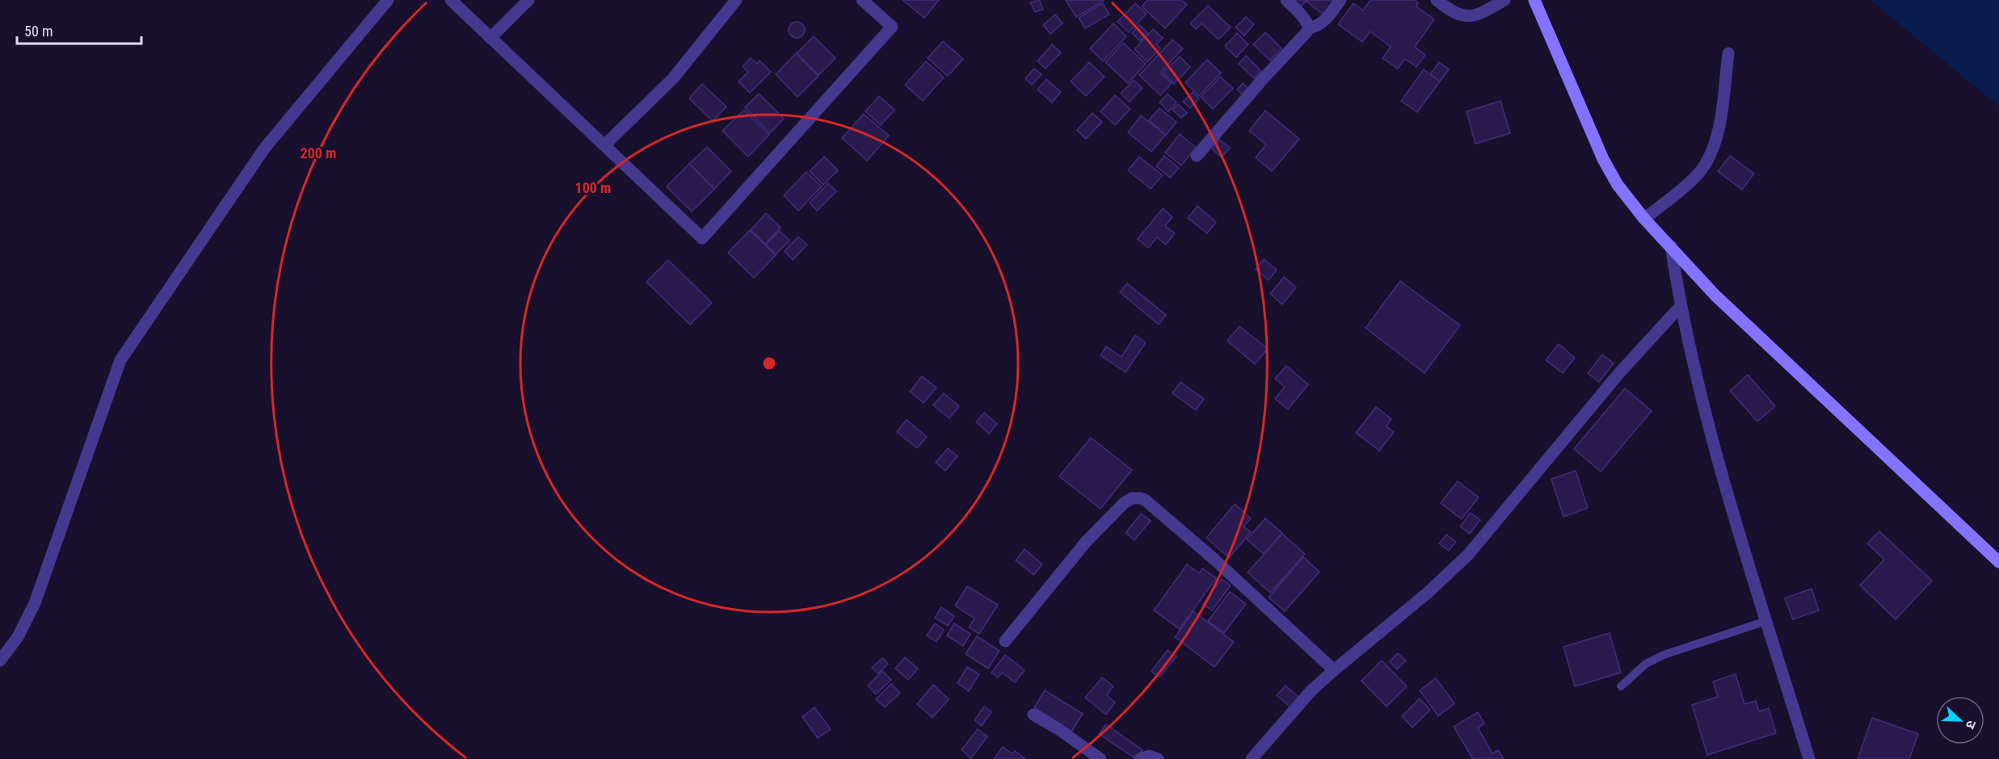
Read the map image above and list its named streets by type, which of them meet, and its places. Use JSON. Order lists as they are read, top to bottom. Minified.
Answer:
{"scale_bar":"50 m","north":"right","rings":["200 m","100 m"]}
